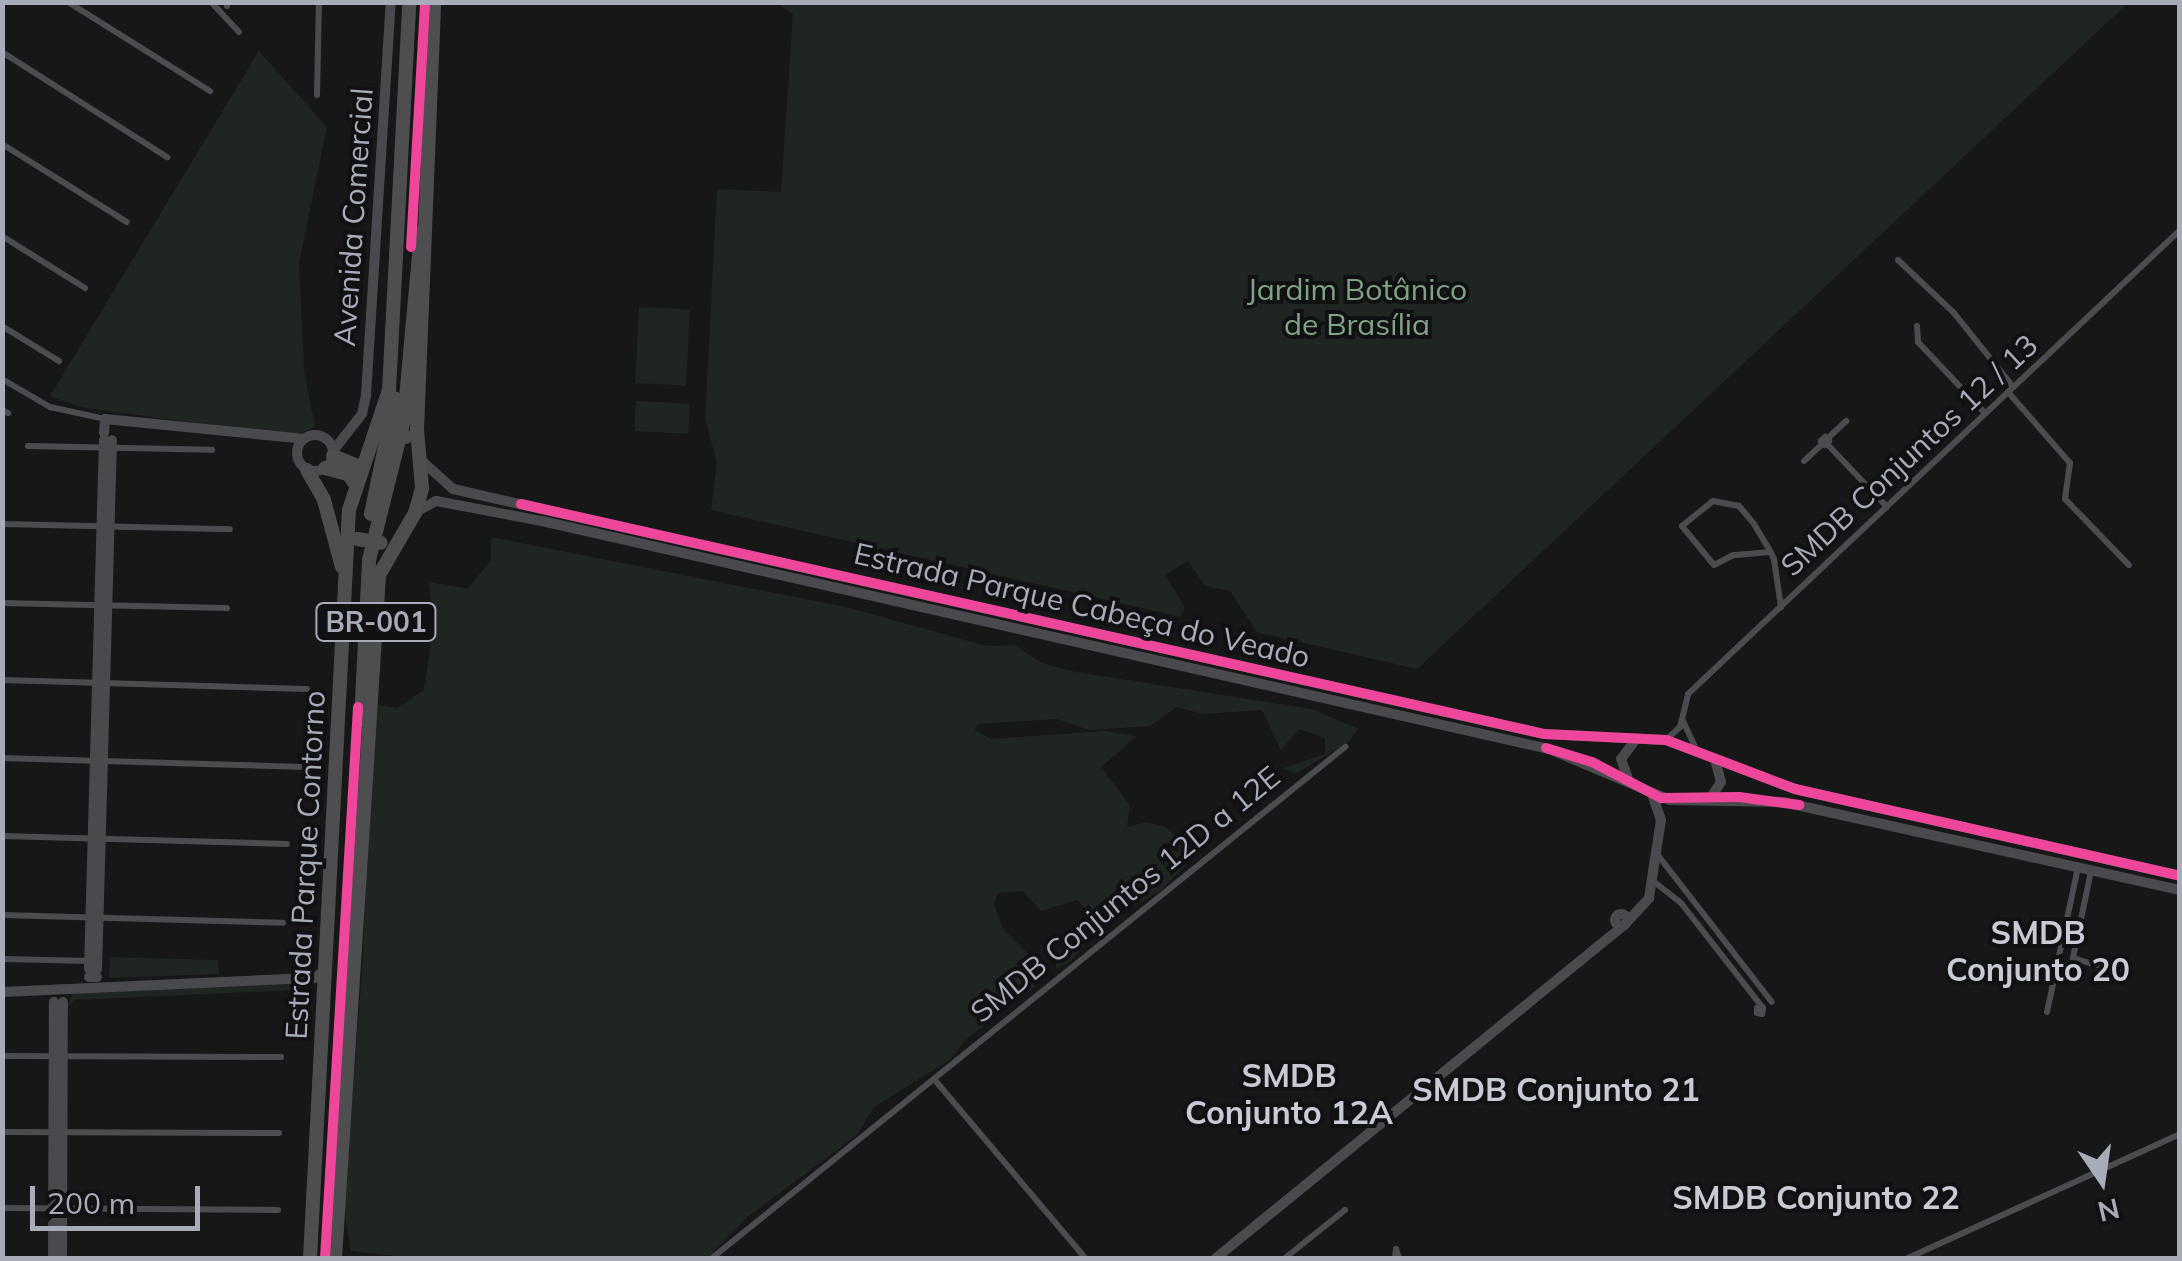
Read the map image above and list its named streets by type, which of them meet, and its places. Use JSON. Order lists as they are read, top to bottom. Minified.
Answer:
{"streets":{"highway":["BR-001","Estrada Parque Contorno"],"main road":["Avenida Comercial","Estrada Parque Cabeça do Veado"],"street":["SMDB Conjuntos 12 / 13","SMDB Conjuntos 12D a 12E"]},"crossings":[["SMDB Conjuntos 12 / 13","Estrada Parque Cabeça do Veado"],["Estrada Parque Cabeça do Veado","Estrada Parque Contorno"],["BR-001","Estrada Parque Contorno"]],"districts":["SMDB Conjunto 20","SMDB Conjunto 12A","SMDB Conjunto 21","SMDB Conjunto 22"],"parks":["Jardim Botânico de Brasília"],"scale_bar":"200 m","north":"bottom"}
